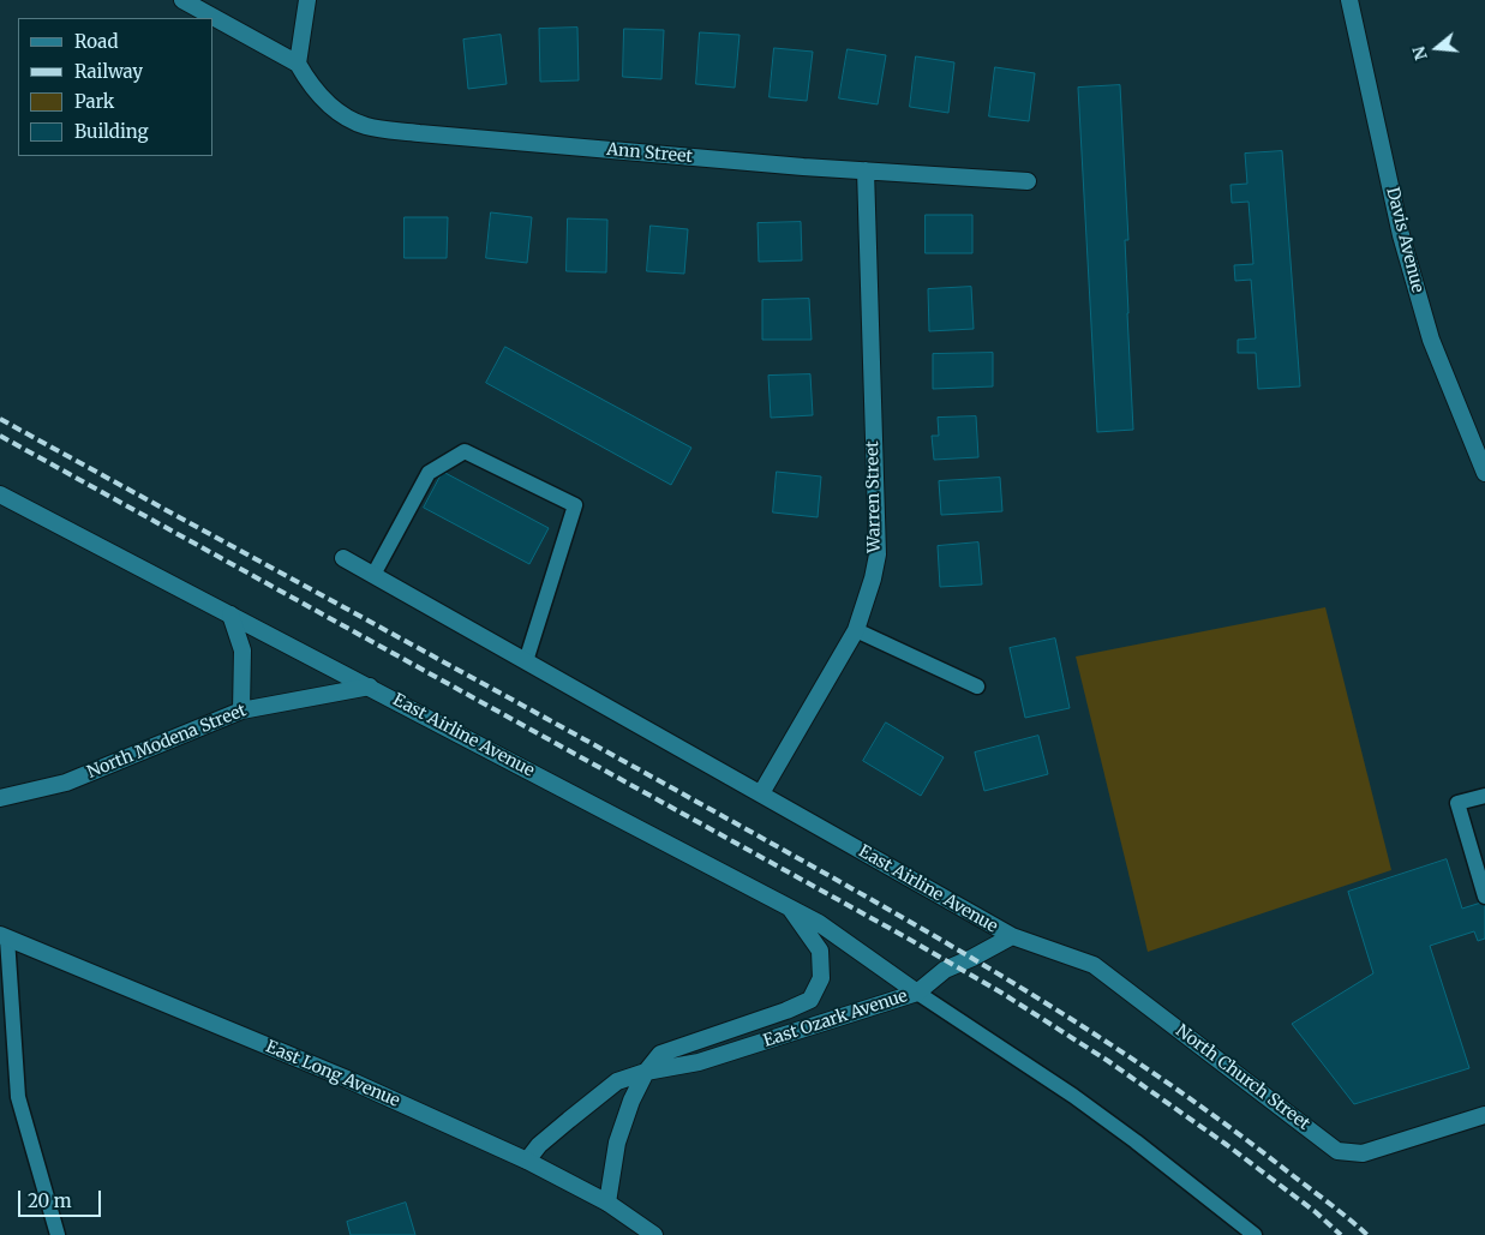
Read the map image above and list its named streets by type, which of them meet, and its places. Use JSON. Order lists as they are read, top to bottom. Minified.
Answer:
{"streets":{"street":["Ann Street","Davis Avenue","Warren Street","East Airline Avenue","North Modena Street","East Ozark Avenue","East Long Avenue","North Church Street"]},"crossings":[["Ann Street","Warren Street"],["Warren Street","East Airline Avenue"],["East Airline Avenue","North Modena Street"],["East Airline Avenue","East Ozark Avenue"],["East Airline Avenue","North Church Street"],["East Ozark Avenue","East Long Avenue"],["East Ozark Avenue","North Church Street"]],"legend":["Road","Railway","Park","Building"],"scale_bar":"20 m","north":"left"}
